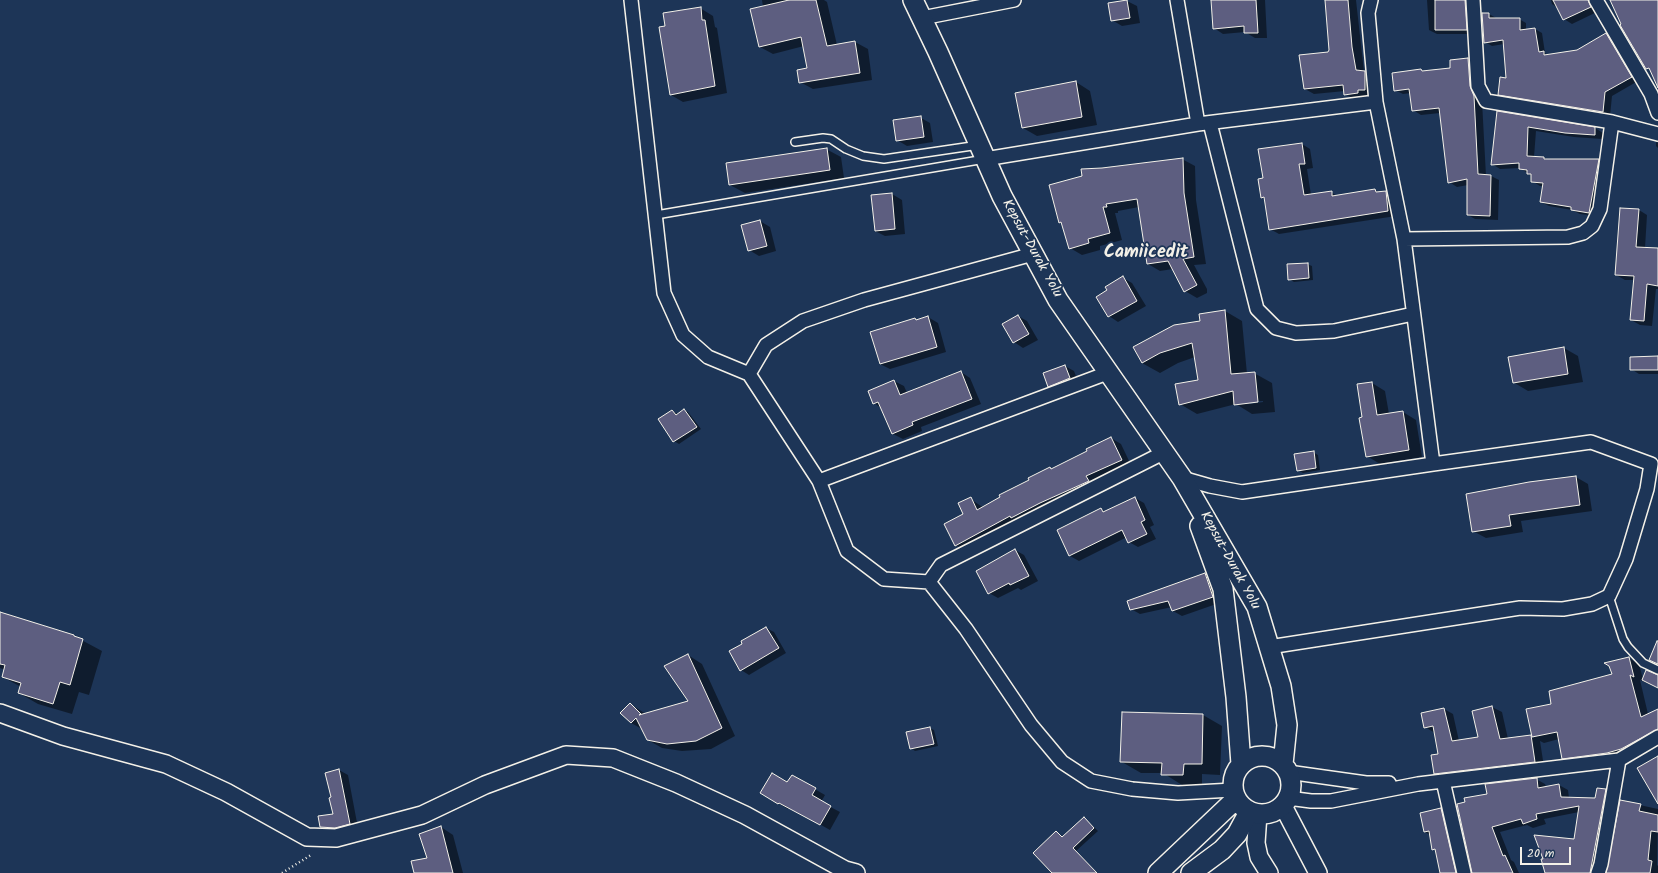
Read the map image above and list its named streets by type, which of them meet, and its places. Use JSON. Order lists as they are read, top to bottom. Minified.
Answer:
{"streets":{"main road":["Kepsut-Durak Yolu"]},"districts":["Camiicedit"],"scale_bar":"20 m"}
